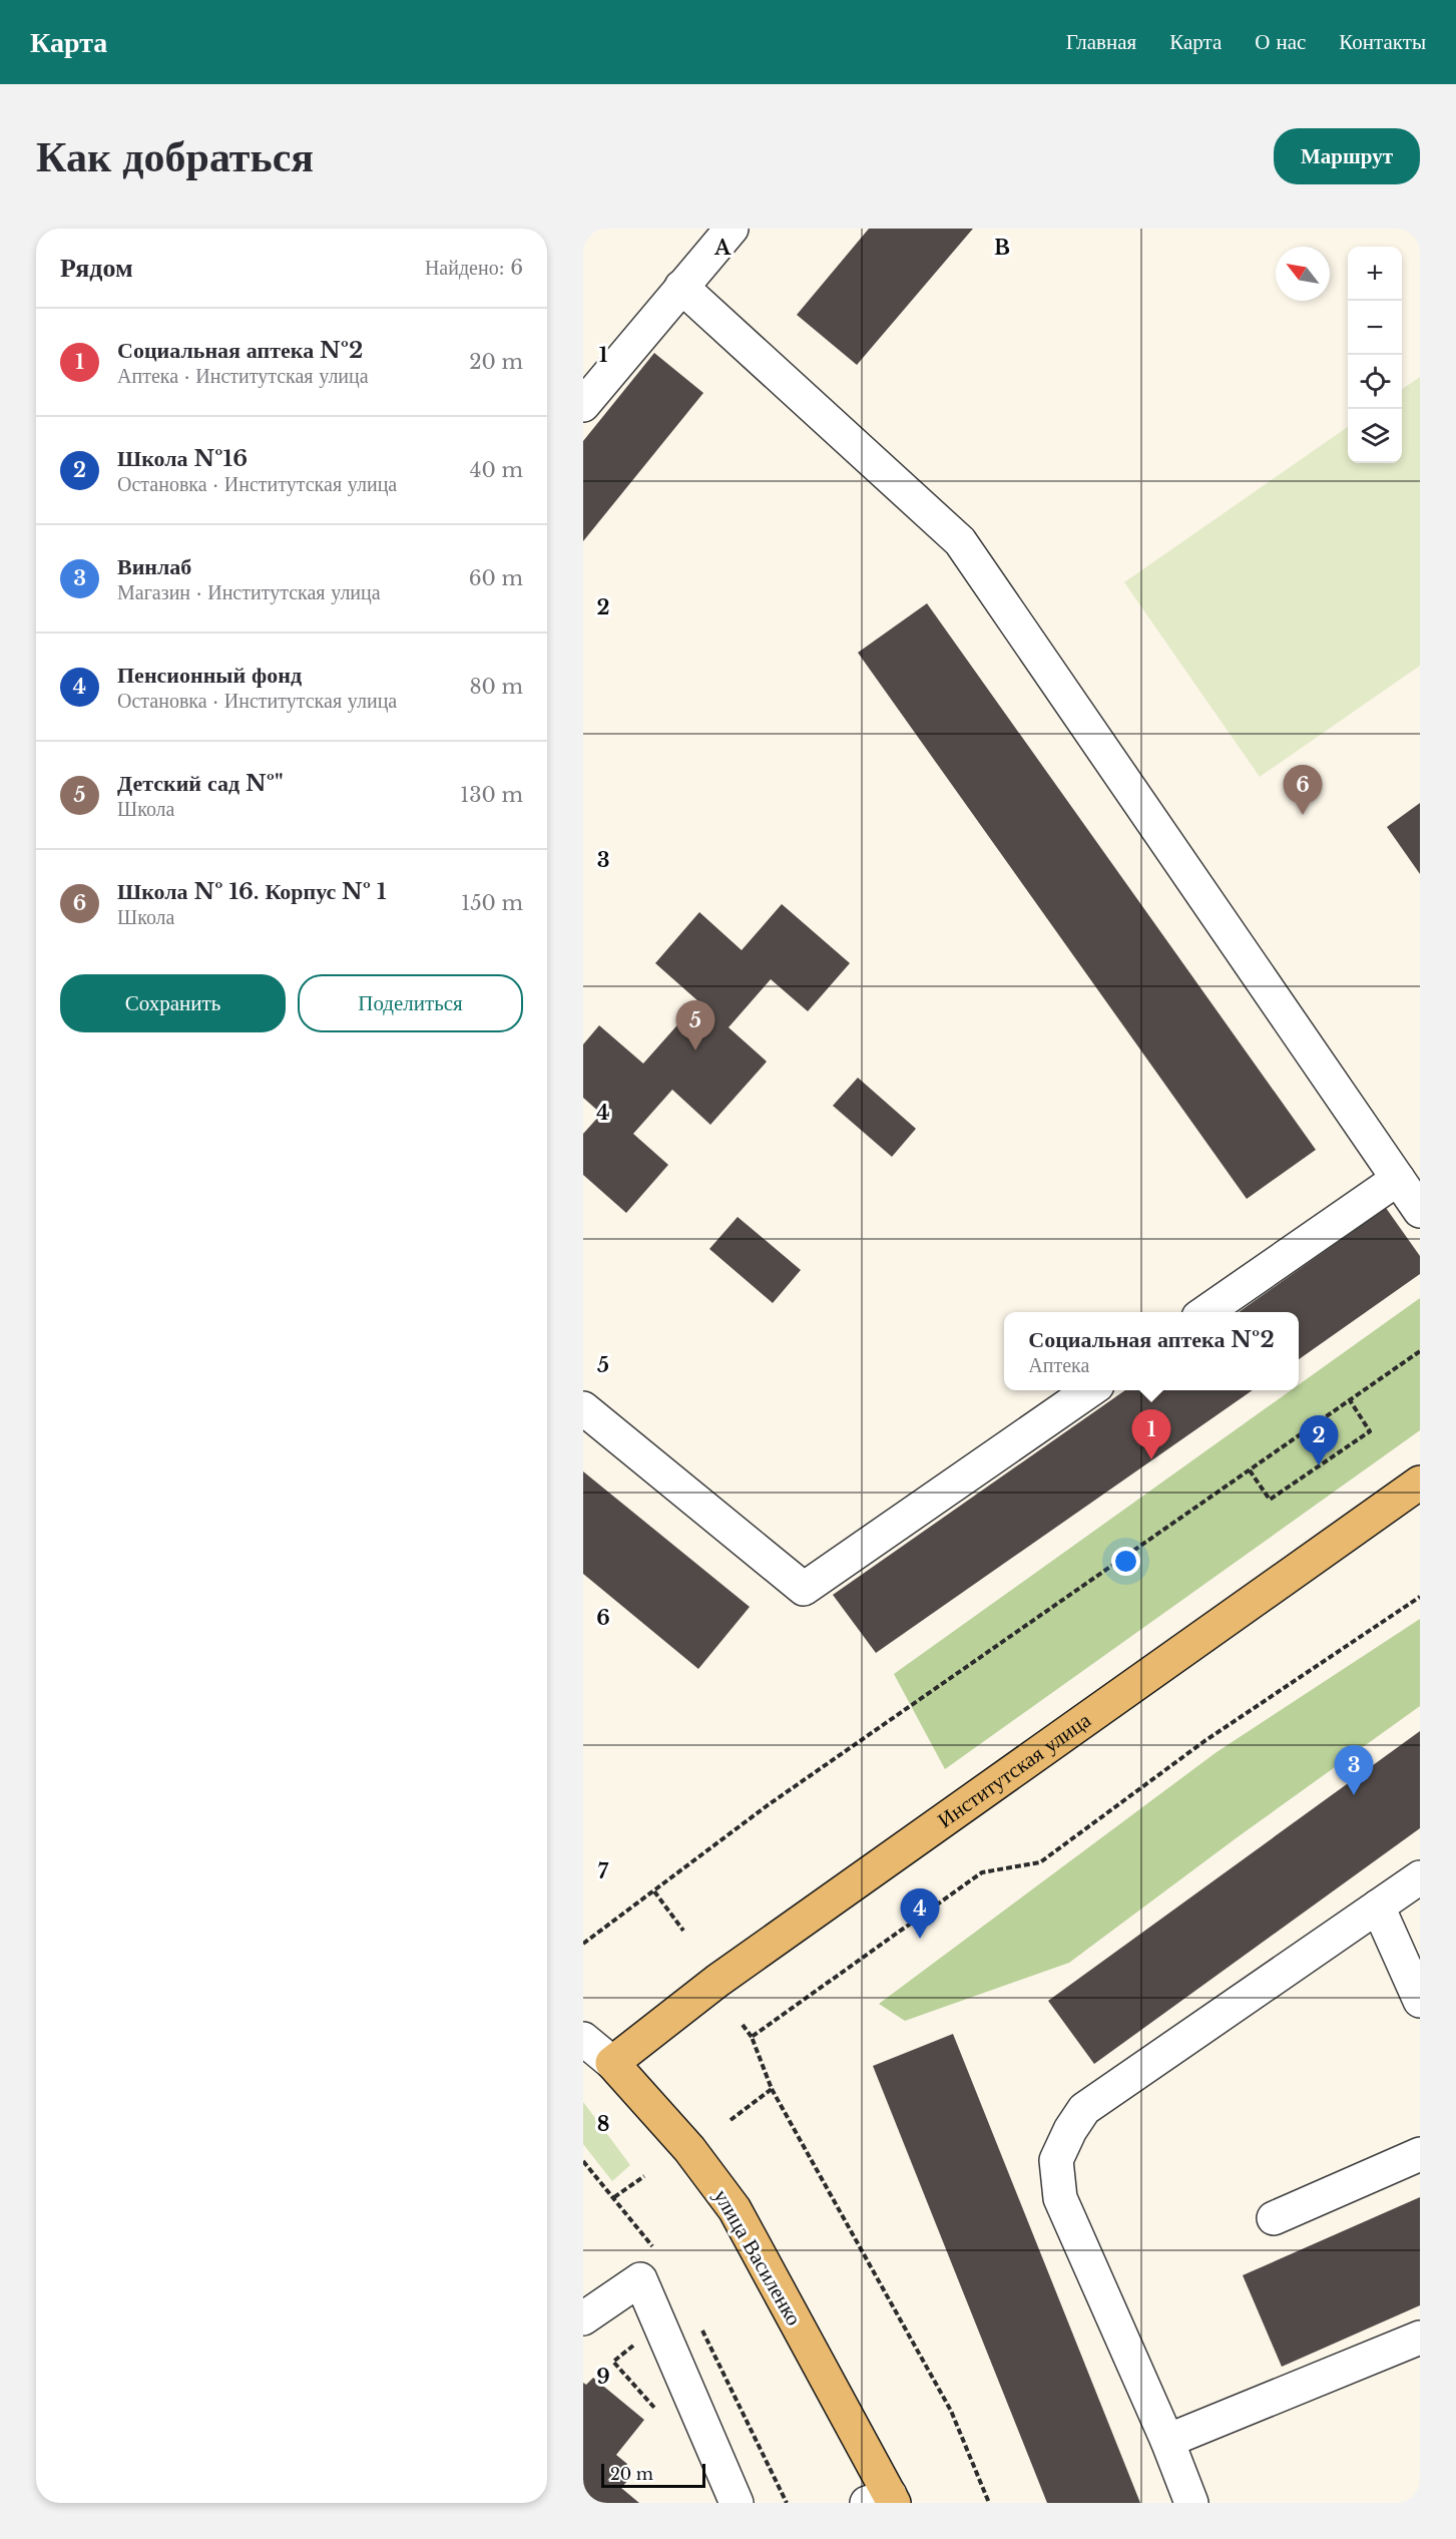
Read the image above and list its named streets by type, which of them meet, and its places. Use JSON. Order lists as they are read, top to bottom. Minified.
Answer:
{"streets":{"main road":["Институтская улица","улица Василенко"]},"crossings":[["Институтская улица","улица Василенко"]],"scale_bar":"20 m","north":"top left","page":{"header":"Карта","nav":["Главная","Карта","О нас","Контакты"],"buttons":["Маршрут",["Сохранить","Поделиться"]],"title":"Как добраться","heading":["Рядом","Найдено: 6"],"map_buttons":["+","−"],"list":[{"mark":"1","name":"Социальная аптека №2","note":"Аптека · Институтская улица","value":"20 m"},{"mark":"2","name":"Школа №16","note":"Остановка · Институтская улица","value":"40 m"},{"mark":"3","name":"Винлаб","note":"Магазин · Институтская улица","value":"60 m"},{"mark":"4","name":"Пенсионный фонд","note":"Остановка · Институтская улица","value":"80 m"},{"mark":"5","name":"Детский сад №\"","note":"Школа","value":"130 m"},{"mark":"6","name":"Школа № 16. Корпус № 1","note":"Школа","value":"150 m"}],"pins":["6","5","1","2","3","4"],"popup":["Социальная аптека №2","Аптека"],"scale":"20 m"},"grid":{"columns":["A","B"],"rows":["1","2","3","4","5","6","7","8","9"]}}
